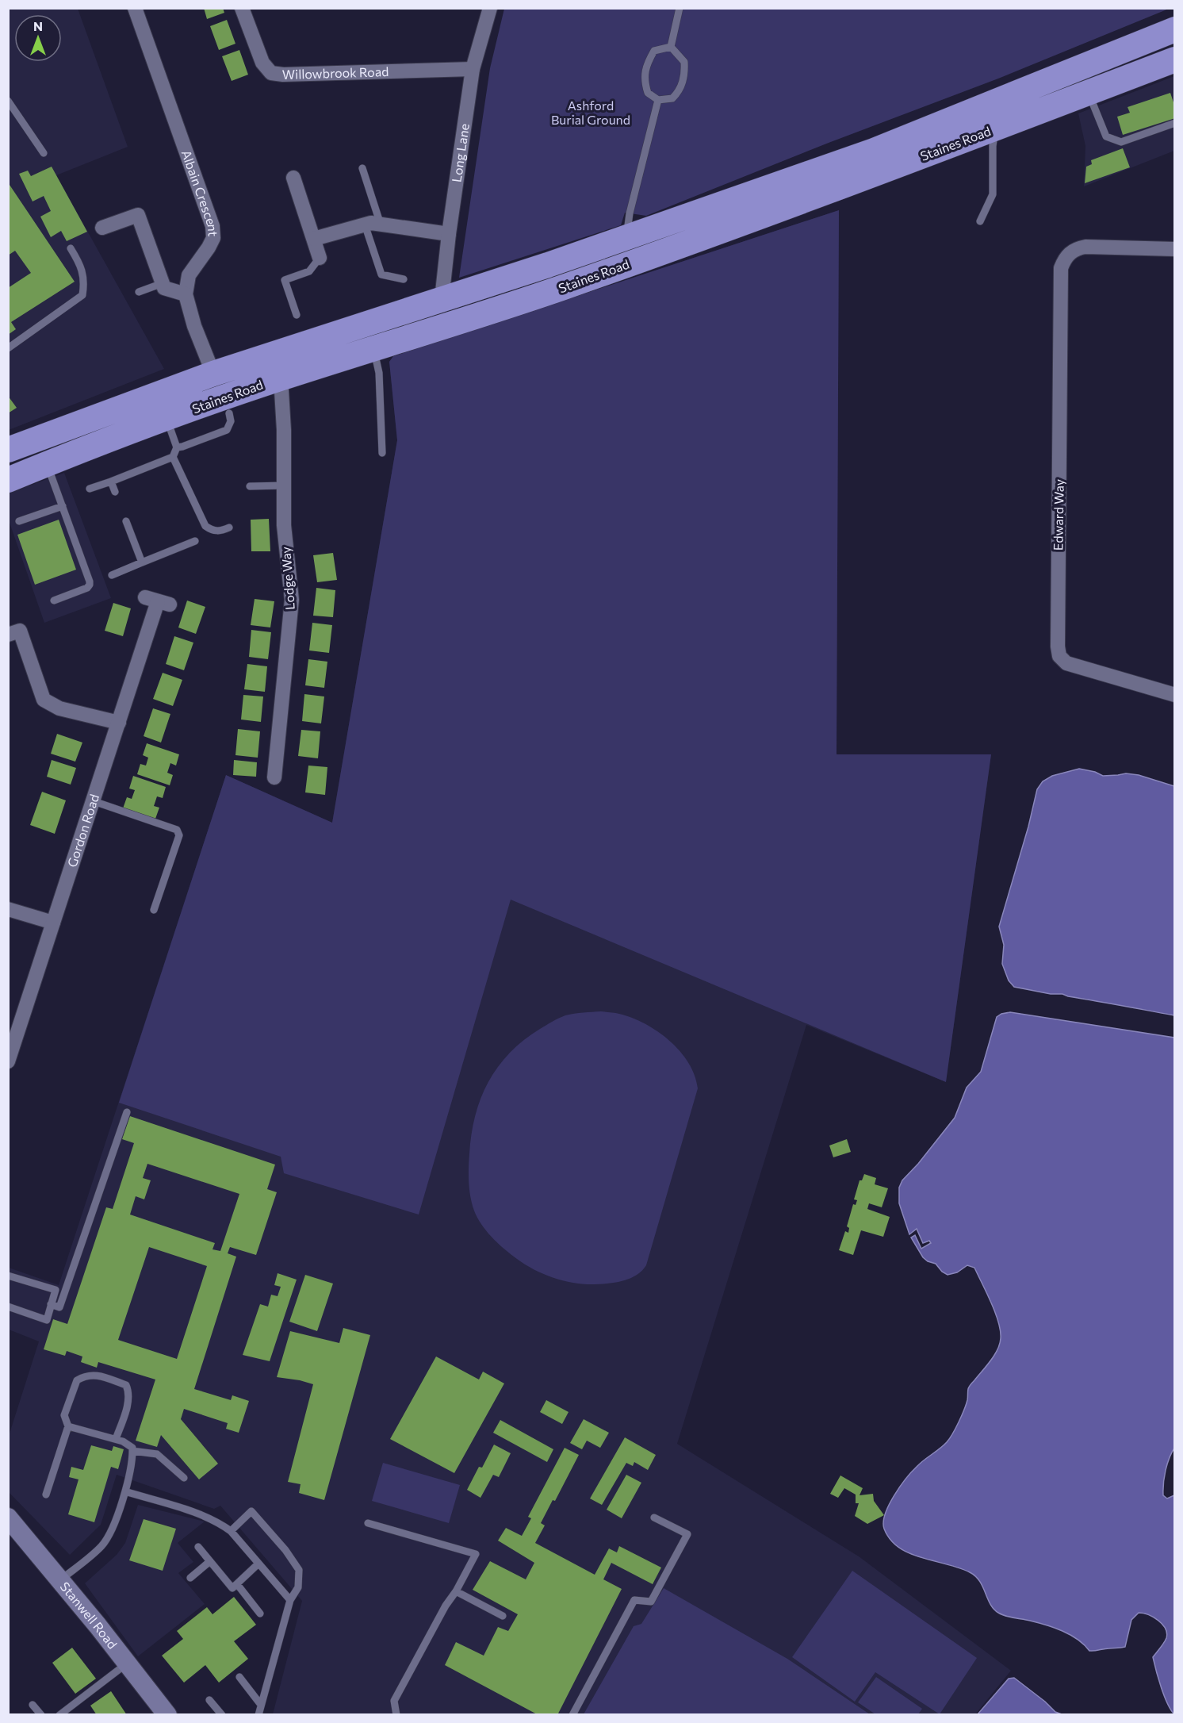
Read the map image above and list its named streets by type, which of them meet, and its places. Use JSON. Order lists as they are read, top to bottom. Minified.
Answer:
{"streets":{"highway":["Staines Road"],"main road":["Stanwell Road"],"street":["Willowbrook Road","Long Lane","Albain Crescent","Edward Way","Lodge Way","Gordon Road"]},"crossings":[["Willowbrook Road","Long Lane"],["Staines Road","Long Lane"],["Staines Road","Albain Crescent"],["Staines Road","Lodge Way"]],"parks":["Ashford Burial Ground"],"north":"top"}
